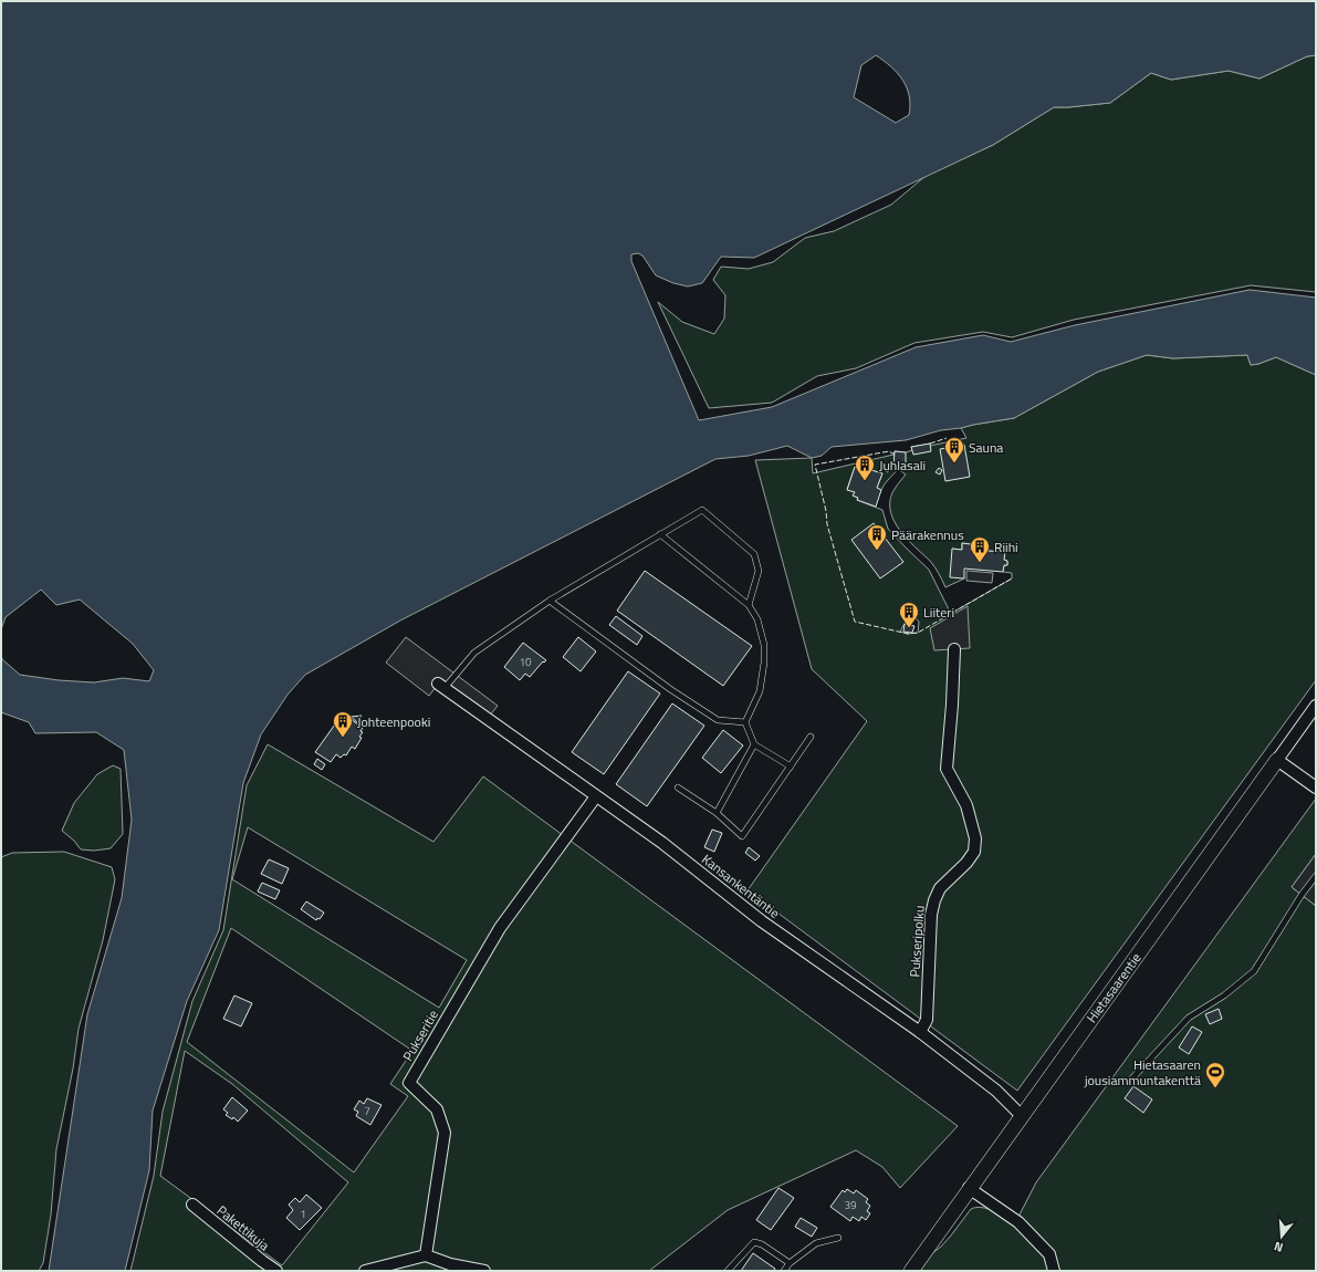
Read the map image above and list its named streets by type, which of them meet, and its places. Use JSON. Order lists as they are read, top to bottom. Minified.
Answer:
{"streets":{"street":["Kansankentäntie","Pukseripolku","Hietasaarentie","Pukseritie","Pakettikuja"]},"crossings":[["Kansankentäntie","Pukseripolku"],["Kansankentäntie","Hietasaarentie"],["Kansankentäntie","Pukseritie"]],"places":{"building":["Sauna","Juhlasali","Päärakennus","Riihi","Liiteri","Johteenpooki"],"sports":["Hietasaaren jousiammuntakenttä"]},"house_numbers":["10","7","39","1"],"north":"bottom"}
